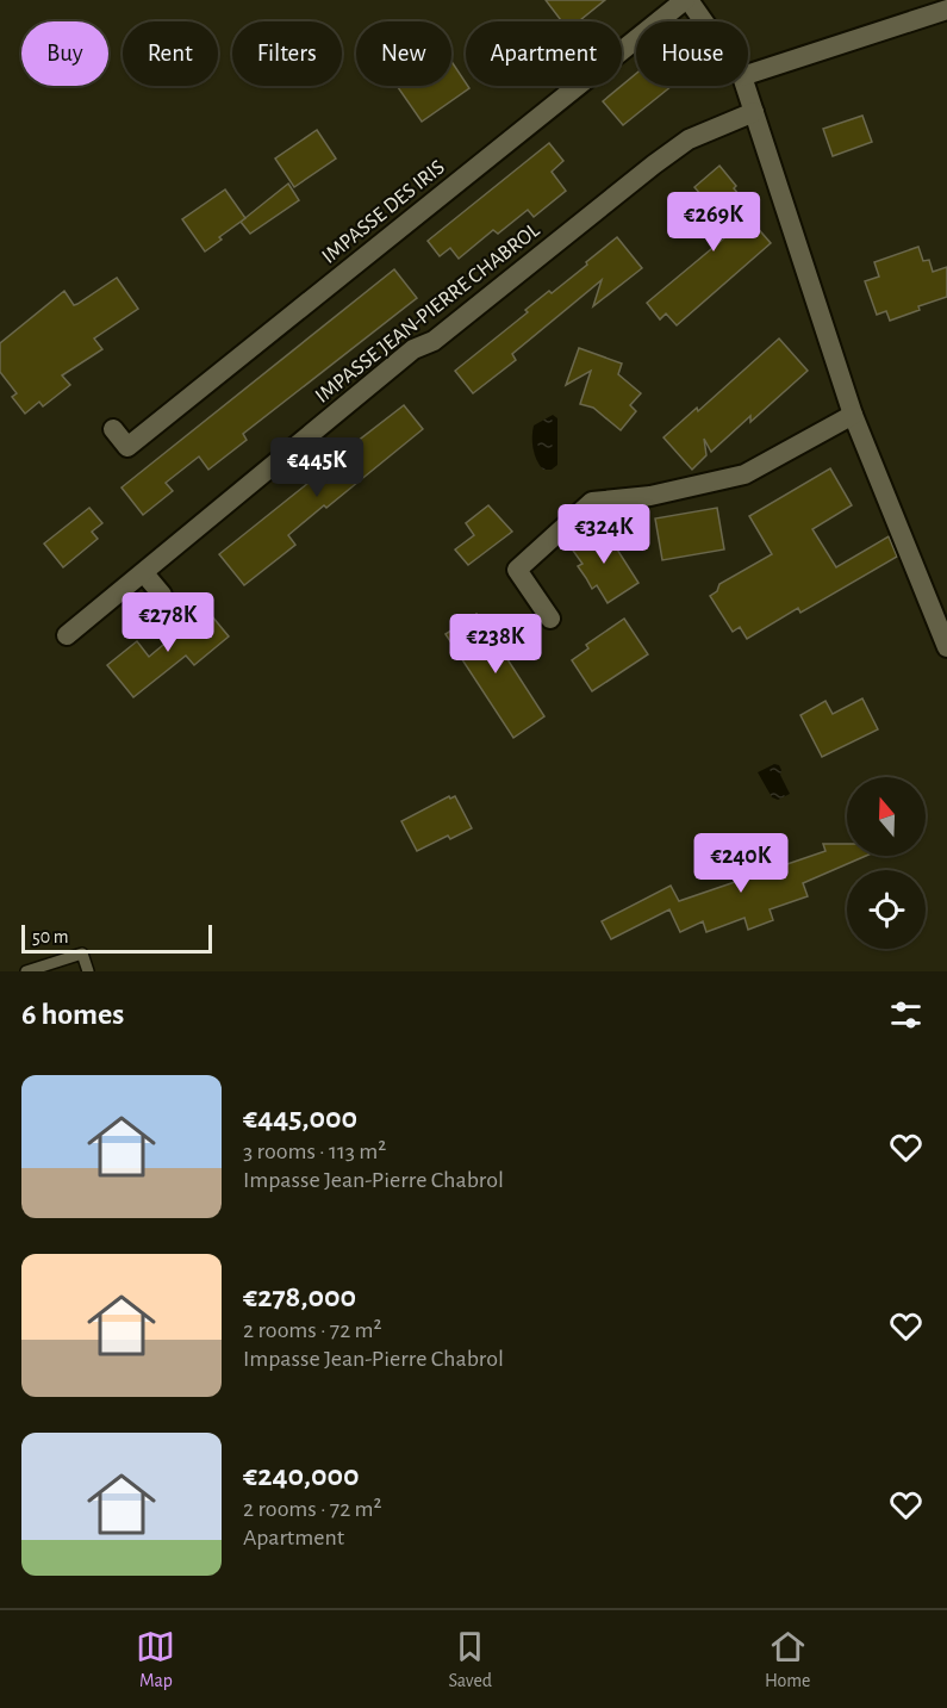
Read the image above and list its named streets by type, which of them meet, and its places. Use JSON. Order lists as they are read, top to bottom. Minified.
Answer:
{"streets":{"street":["IMPASSE DES IRIS","IMPASSE JEAN-PIERRE CHABROL"]},"scale_bar":"50 m","north":"top","page":{"chip":["Buy","Rent","Filters","New","Apartment","House"],"price":["€269K","€445K","€324K","€278K","€238K","€240K"],"scale":"50 m","heading":"6 homes","list":[{"name":"€445,000","note":"3 rooms · 113 m² · Impasse Jean-Pierre Chabrol"},{"name":"€278,000","note":"2 rooms · 72 m² · Impasse Jean-Pierre Chabrol"},{"name":"€240,000","note":"2 rooms · 72 m² · Apartment"}],"tabs":["Map","Saved","Home"]}}
